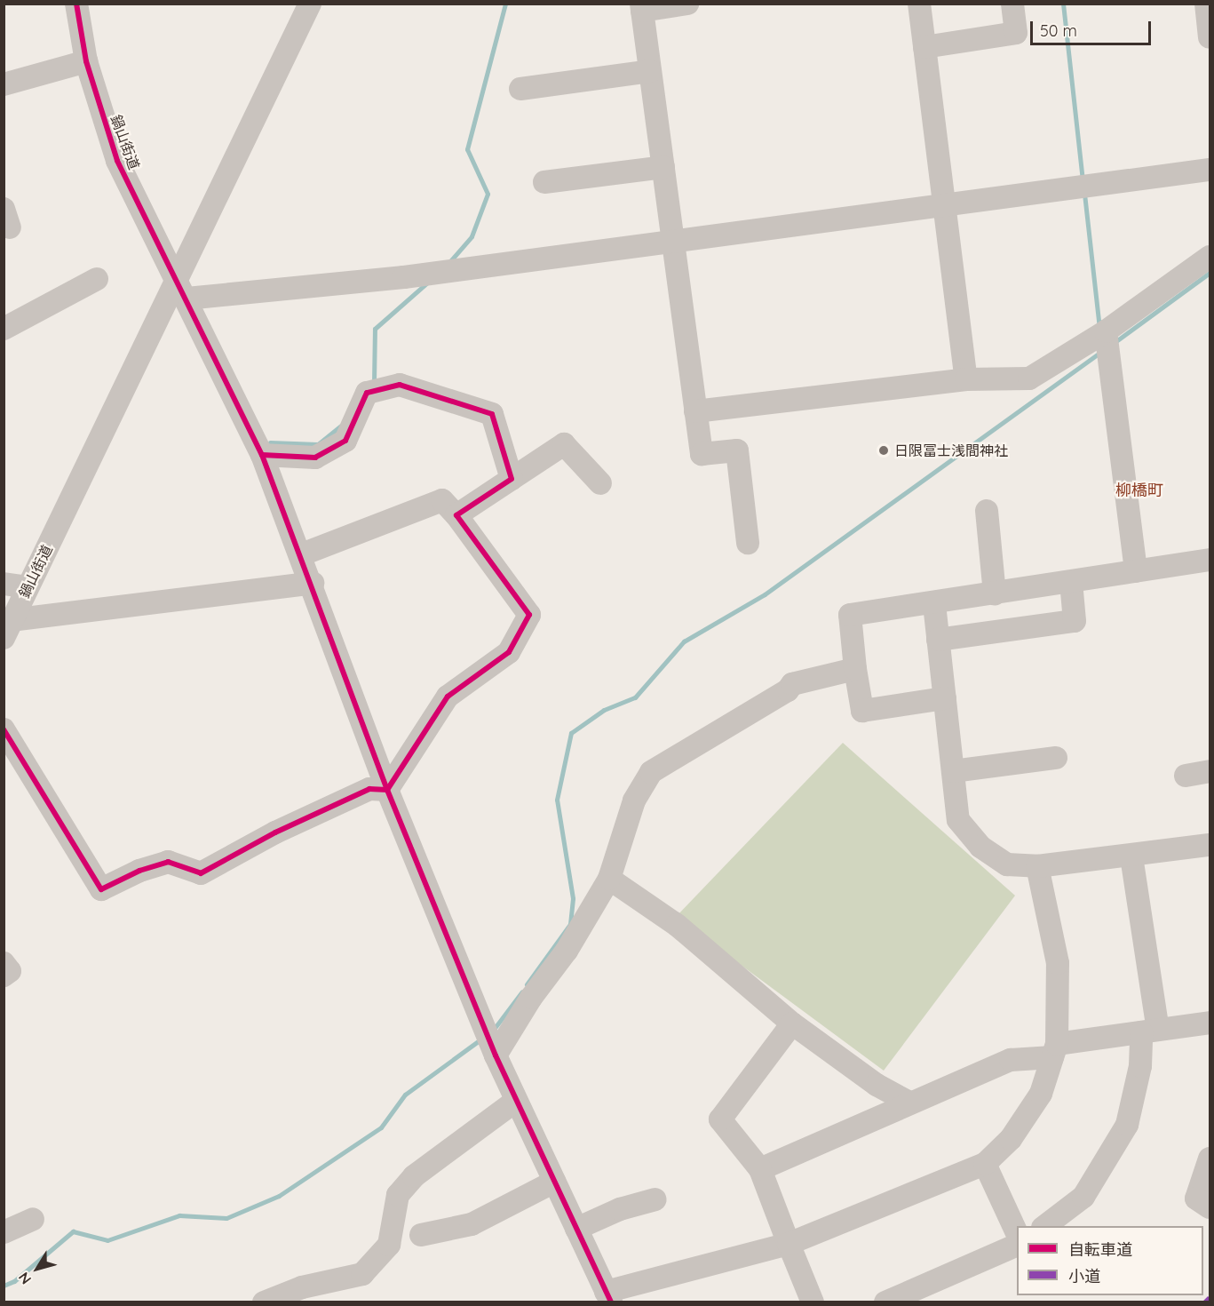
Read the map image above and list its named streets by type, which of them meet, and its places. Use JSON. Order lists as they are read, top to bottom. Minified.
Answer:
{"streets":{"street":["鍋山街道"]},"districts":["柳橋町"],"places":["日限冨士浅間神社"],"legend":["自転車道","小道"],"scale_bar":"50 m","north":"bottom left"}
